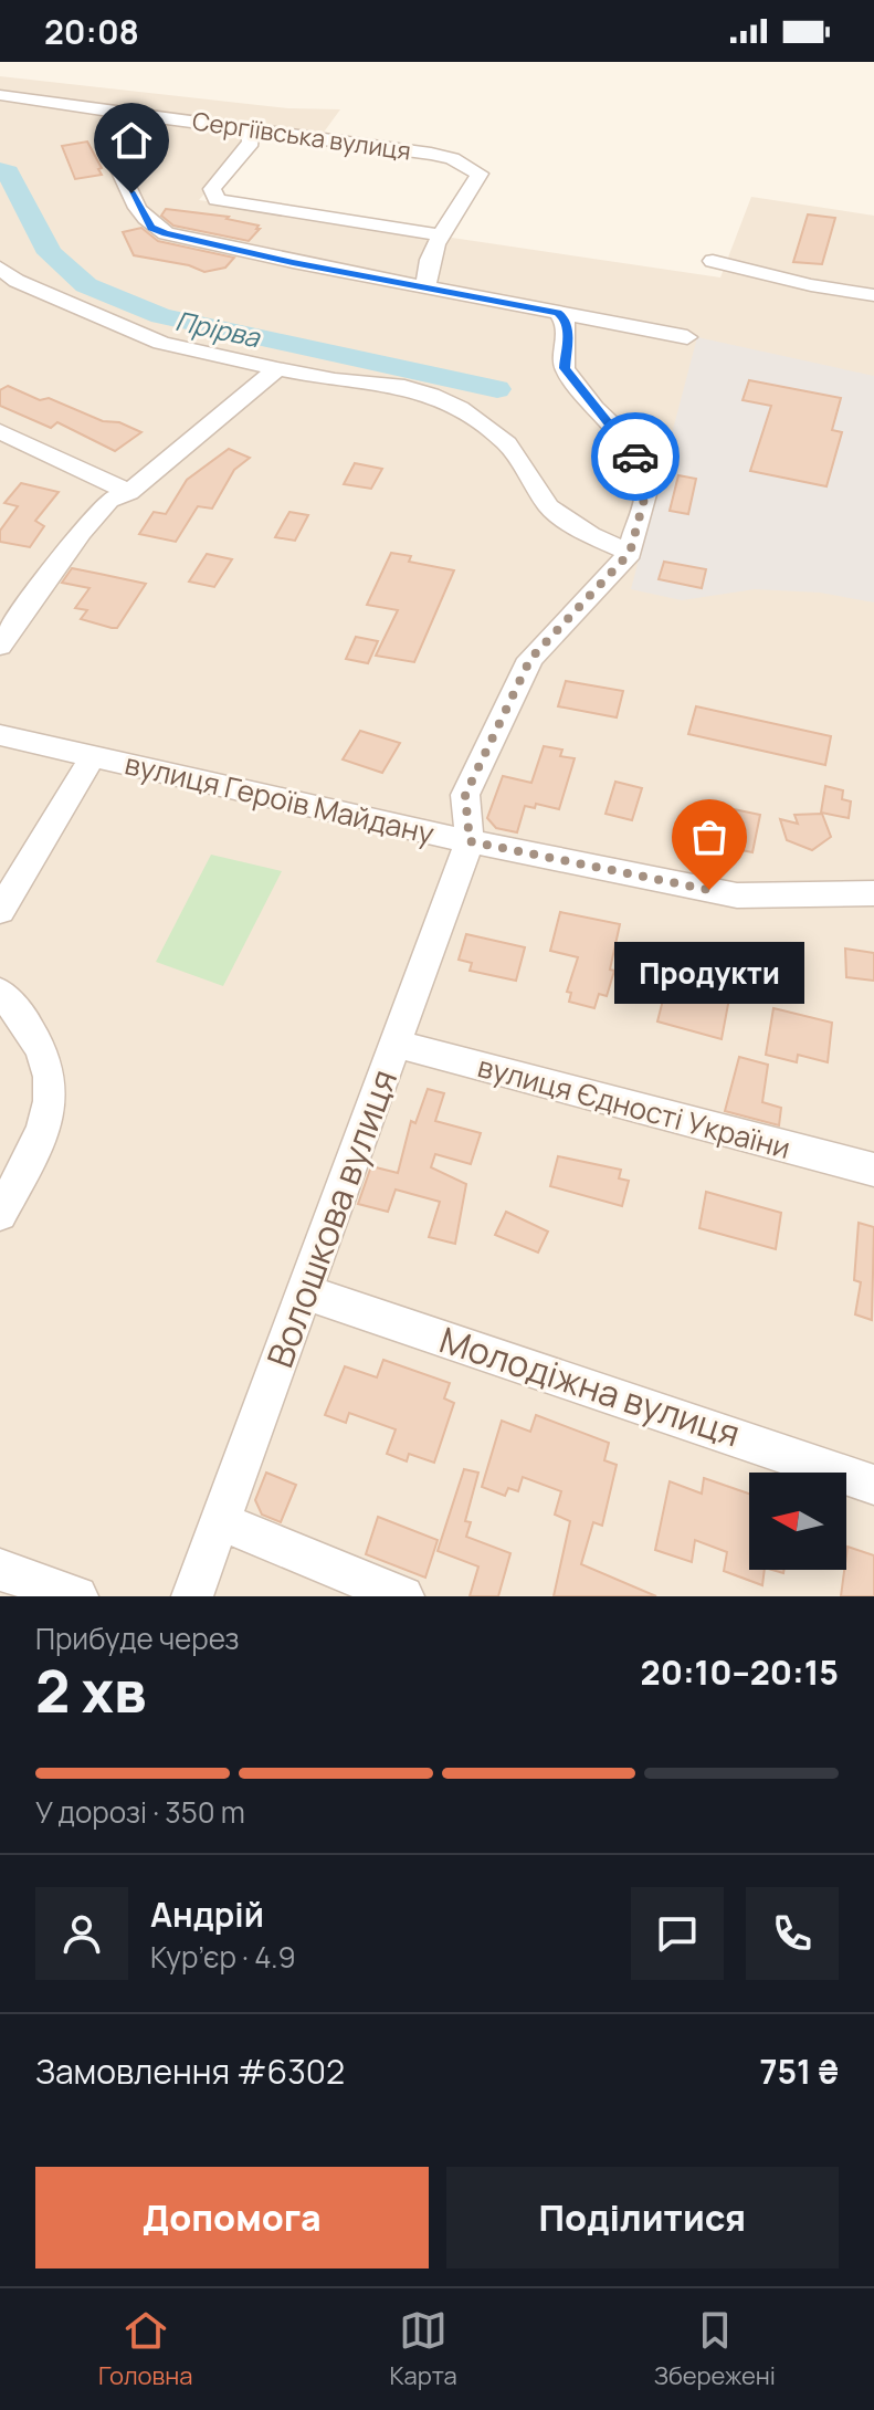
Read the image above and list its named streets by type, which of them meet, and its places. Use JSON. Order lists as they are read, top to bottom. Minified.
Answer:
{"streets":{"street":["Сергіївська вулиця","вулиця Героїв Майдану","вулиця Єдності України","Волошкова вулиця","Молодіжна вулиця"]},"crossings":[["вулиця Героїв Майдану","Волошкова вулиця"],["вулиця Єдності України","Волошкова вулиця"],["Волошкова вулиця","Молодіжна вулиця"]],"water":["Прірва"],"places":["Продукти"],"north":"left","page":{"status":"20:08","bubble":"Продукти","heading":["2 хв","Прибуде через","20:10–20:15"],"panel":["Андрій","Кур’єр · 4.9","Замовлення #6302","751 ₴"],"bar":"У дорозі · 350 m","buttons":["Допомога","Поділитися"],"tabs":["Головна","Карта","Збережені"]}}
